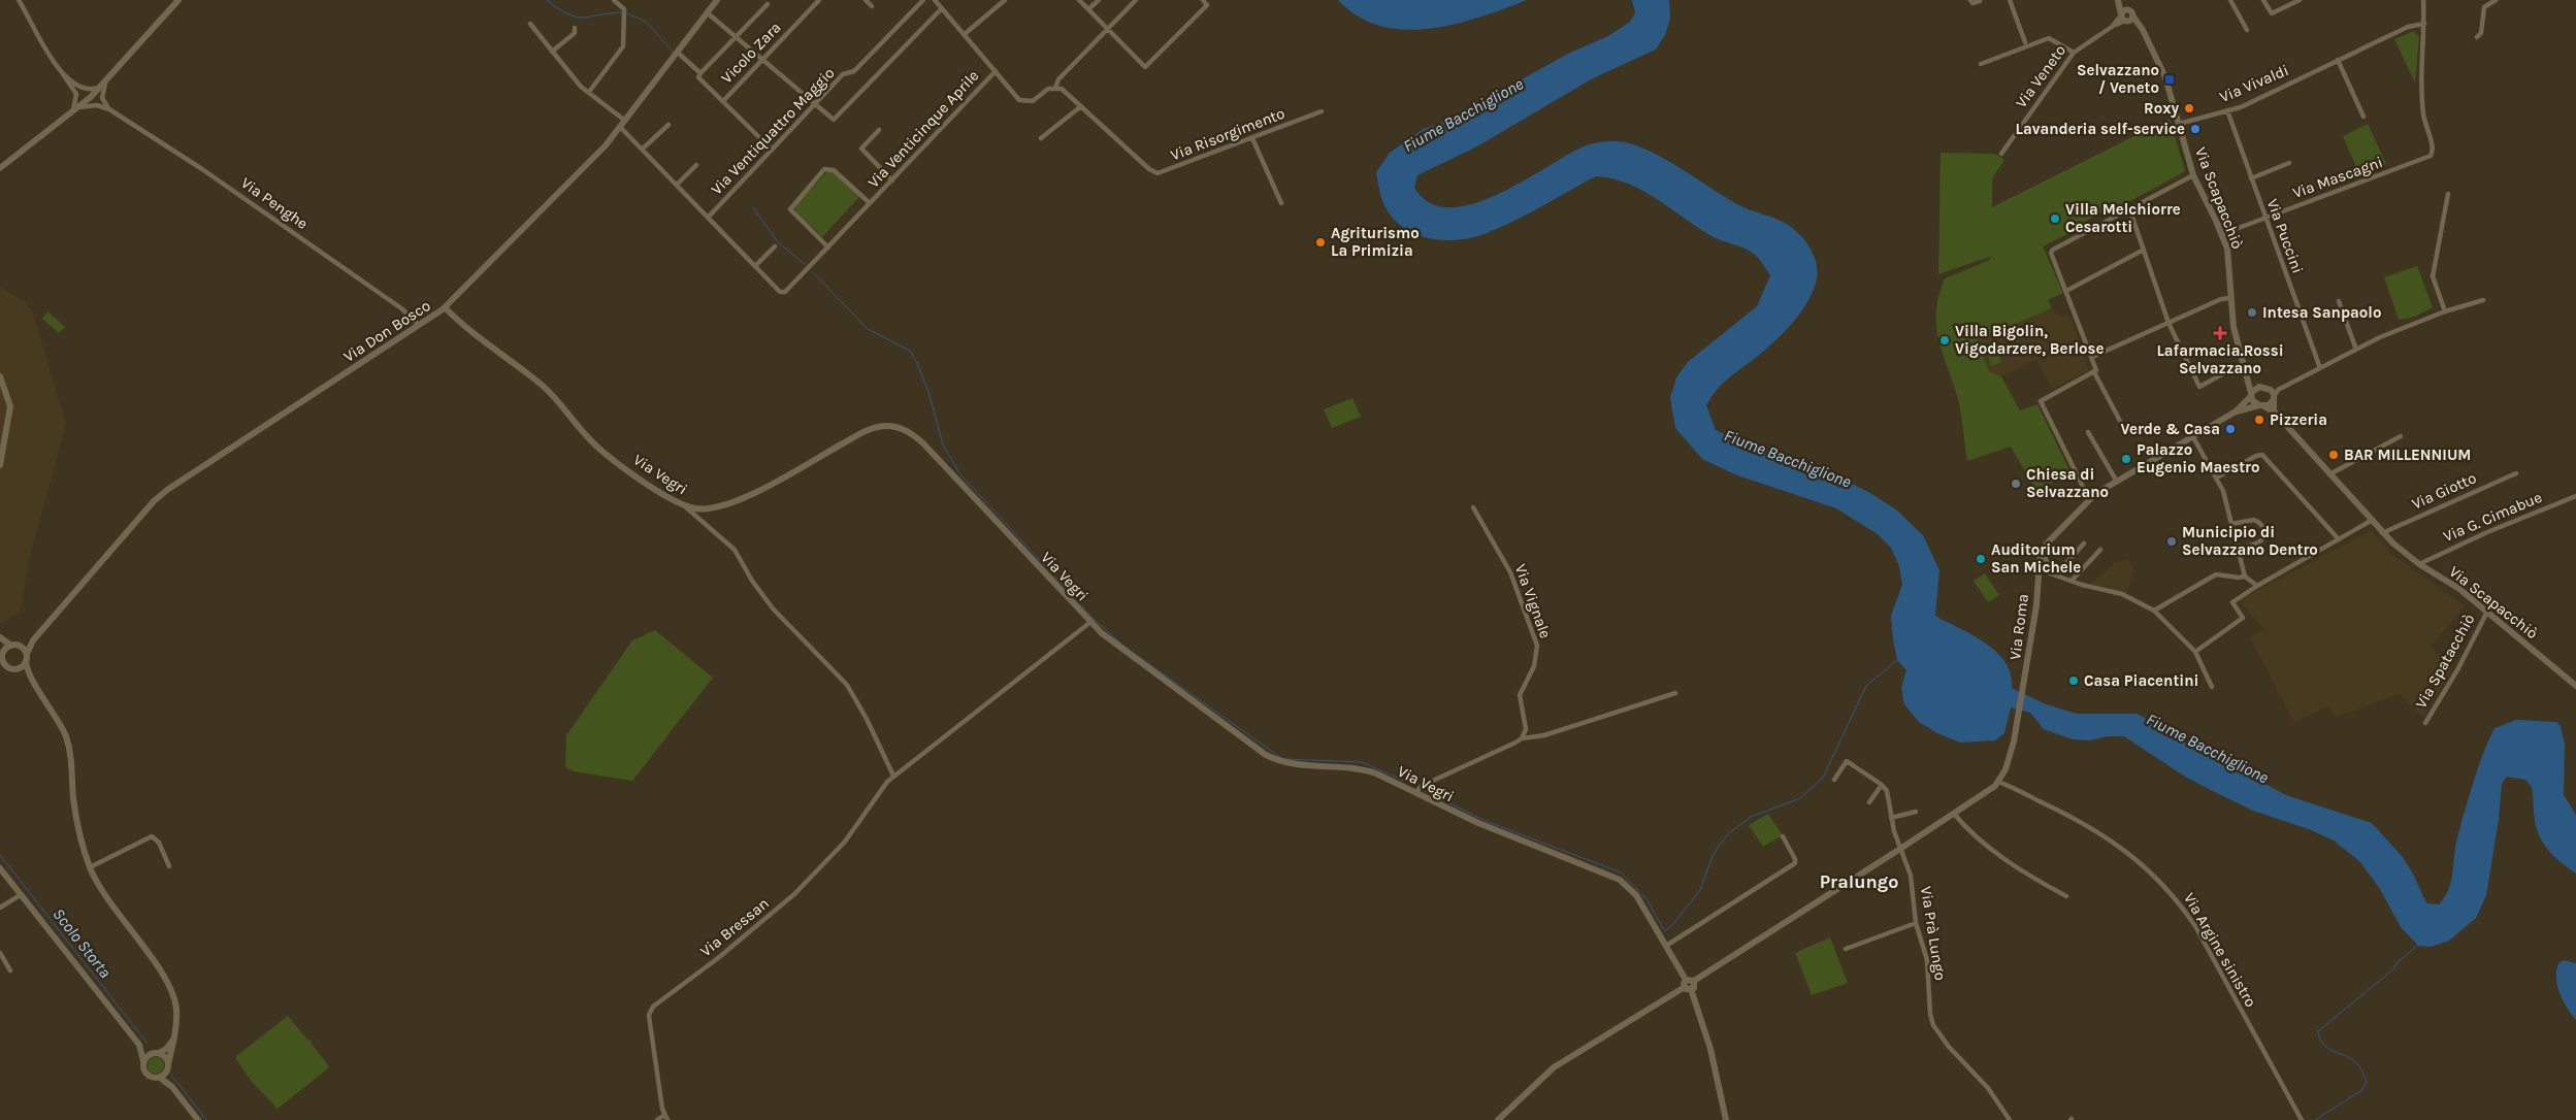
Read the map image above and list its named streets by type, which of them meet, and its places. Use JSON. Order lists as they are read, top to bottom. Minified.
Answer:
{"streets":{"street":["Vicolo Zara","Via Veneto","Via Vivaldi","Via Venticinque Aprile","Via Ventiquattro Maggio","Via Risorgimento","Via Mascagni","Via Scapacchiò","Via Penghe","Via Puccini","Via Don Bosco","Via Vegri","Via Giotto","Via G. Cimabue","Via Vignale","Via Roma","Via Spatacchiò","Via Bressan","Via Prà Lungo","Via Argine sinistro"]},"crossings":[["Via Veneto","Via Scapacchiò"],["Via Vivaldi","Via Mascagni"],["Via Vivaldi","Via Scapacchiò"],["Via Vivaldi","Via Puccini"],["Via Mascagni","Via Scapacchiò"],["Via Mascagni","Via Puccini"],["Via Scapacchiò","Via Giotto"],["Via Scapacchiò","Via G. Cimabue"],["Via Scapacchiò","Via Roma"],["Via Scapacchiò","Via Spatacchiò"],["Via Penghe","Via Don Bosco"],["Via Don Bosco","Via Vegri"],["Via Vegri","Via Bressan"],["Via Roma","Via Argine sinistro"]],"districts":["Pralungo"],"water":["Fiume Bacchiglione","Scolo Storta"],"places":{"transit":["Selvazzano / Veneto"],"other":["Roxy","Lavanderia self-service","Villa Melchiorre Cesarotti","Agriturismo La Primizia","Intesa Sanpaolo","Villa Bigolin, Vigodarzere, Berlose","Pizzeria","Verde & Casa","BAR MILLENNIUM","Palazzo Eugenio Maestro","Chiesa di Selvazzano","Municipio di Selvazzano Dentro","Auditorium San Michele","Casa Piacentini"],"health":["Lafarmacia.Rossi Selvazzano"]}}
